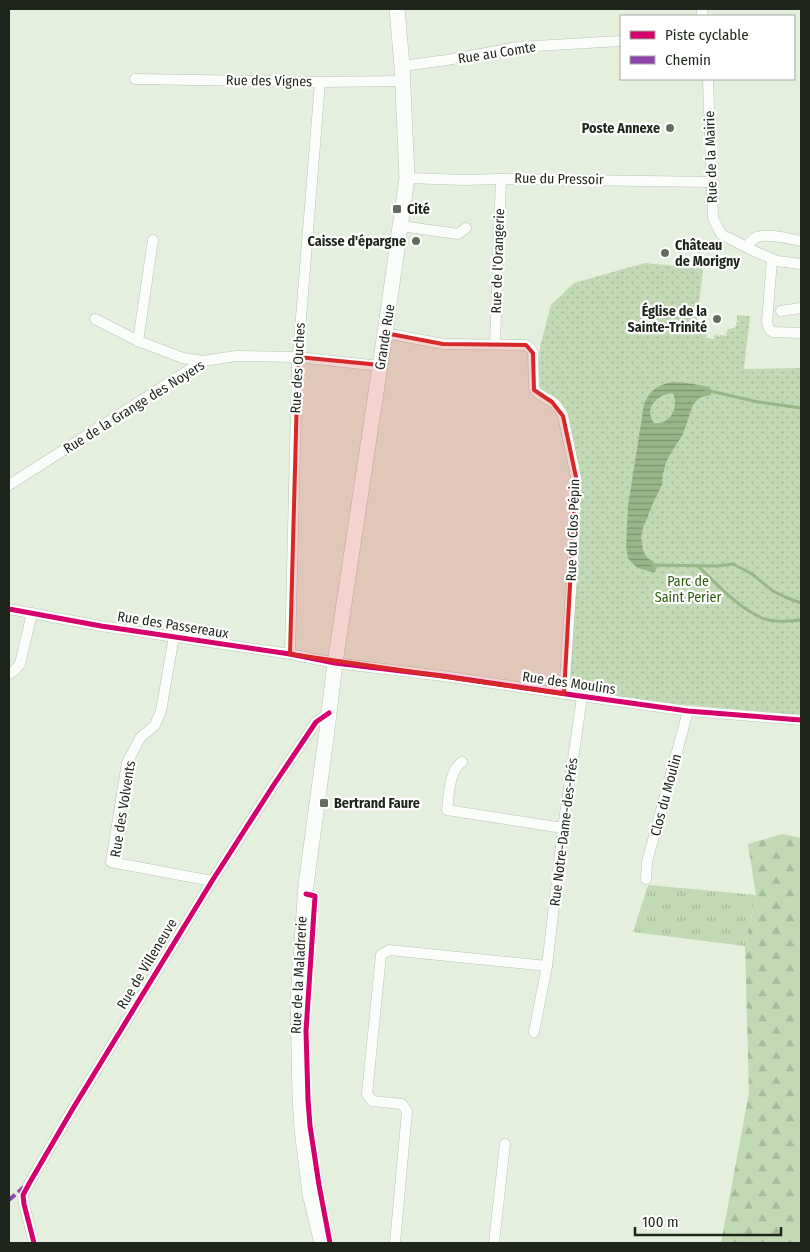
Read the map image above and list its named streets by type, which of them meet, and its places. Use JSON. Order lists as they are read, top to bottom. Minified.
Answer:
{"streets":{"main road":["Grande Rue","Rue de la Maladrerie"],"street":["Rue au Comte","Rue des Vignes","Rue de la Mairie","Rue du Pressoir","Rue de l'Orangerie","Rue des Ouches","Rue de la Grange des Noyers","Rue du Clos Pépin","Rue des Passereaux","Rue des Moulins","Clos du Moulin","Rue des Volvents","Rue Notre-Dame-des-Prés","Rue de Villeneuve"]},"crossings":[["Rue au Comte","Rue des Vignes"],["Rue au Comte","Grande Rue"],["Rue des Vignes","Grande Rue"],["Rue des Vignes","Rue des Ouches"],["Rue de la Mairie","Rue du Pressoir"],["Rue du Pressoir","Rue de l'Orangerie"],["Rue du Pressoir","Grande Rue"],["Rue de l'Orangerie","Rue du Clos Pépin"],["Grande Rue","Rue de la Grange des Noyers"],["Grande Rue","Rue du Clos Pépin"],["Grande Rue","Rue des Passereaux"],["Grande Rue","Rue des Moulins"],["Grande Rue","Rue de la Maladrerie"],["Rue des Ouches","Rue de la Grange des Noyers"],["Rue des Ouches","Rue des Passereaux"],["Rue du Clos Pépin","Rue des Moulins"],["Rue des Passereaux","Rue des Moulins"],["Rue des Passereaux","Rue des Volvents"],["Rue des Passereaux","Rue de la Maladrerie"],["Rue des Moulins","Clos du Moulin"],["Rue des Moulins","Rue Notre-Dame-des-Prés"],["Rue des Moulins","Rue de la Maladrerie"],["Rue des Volvents","Rue de Villeneuve"],["Rue de Villeneuve","Rue de la Maladrerie"]],"parks":["Parc de Saint Perier"],"places":{"other":["Poste Annexe","Caisse d'épargne","Château de Morigny","Église de la Sainte-Trinité"],"transit":["Cité","Bertrand Faure"]},"legend":["Piste cyclable","Chemin"],"scale_bar":"100 m"}
